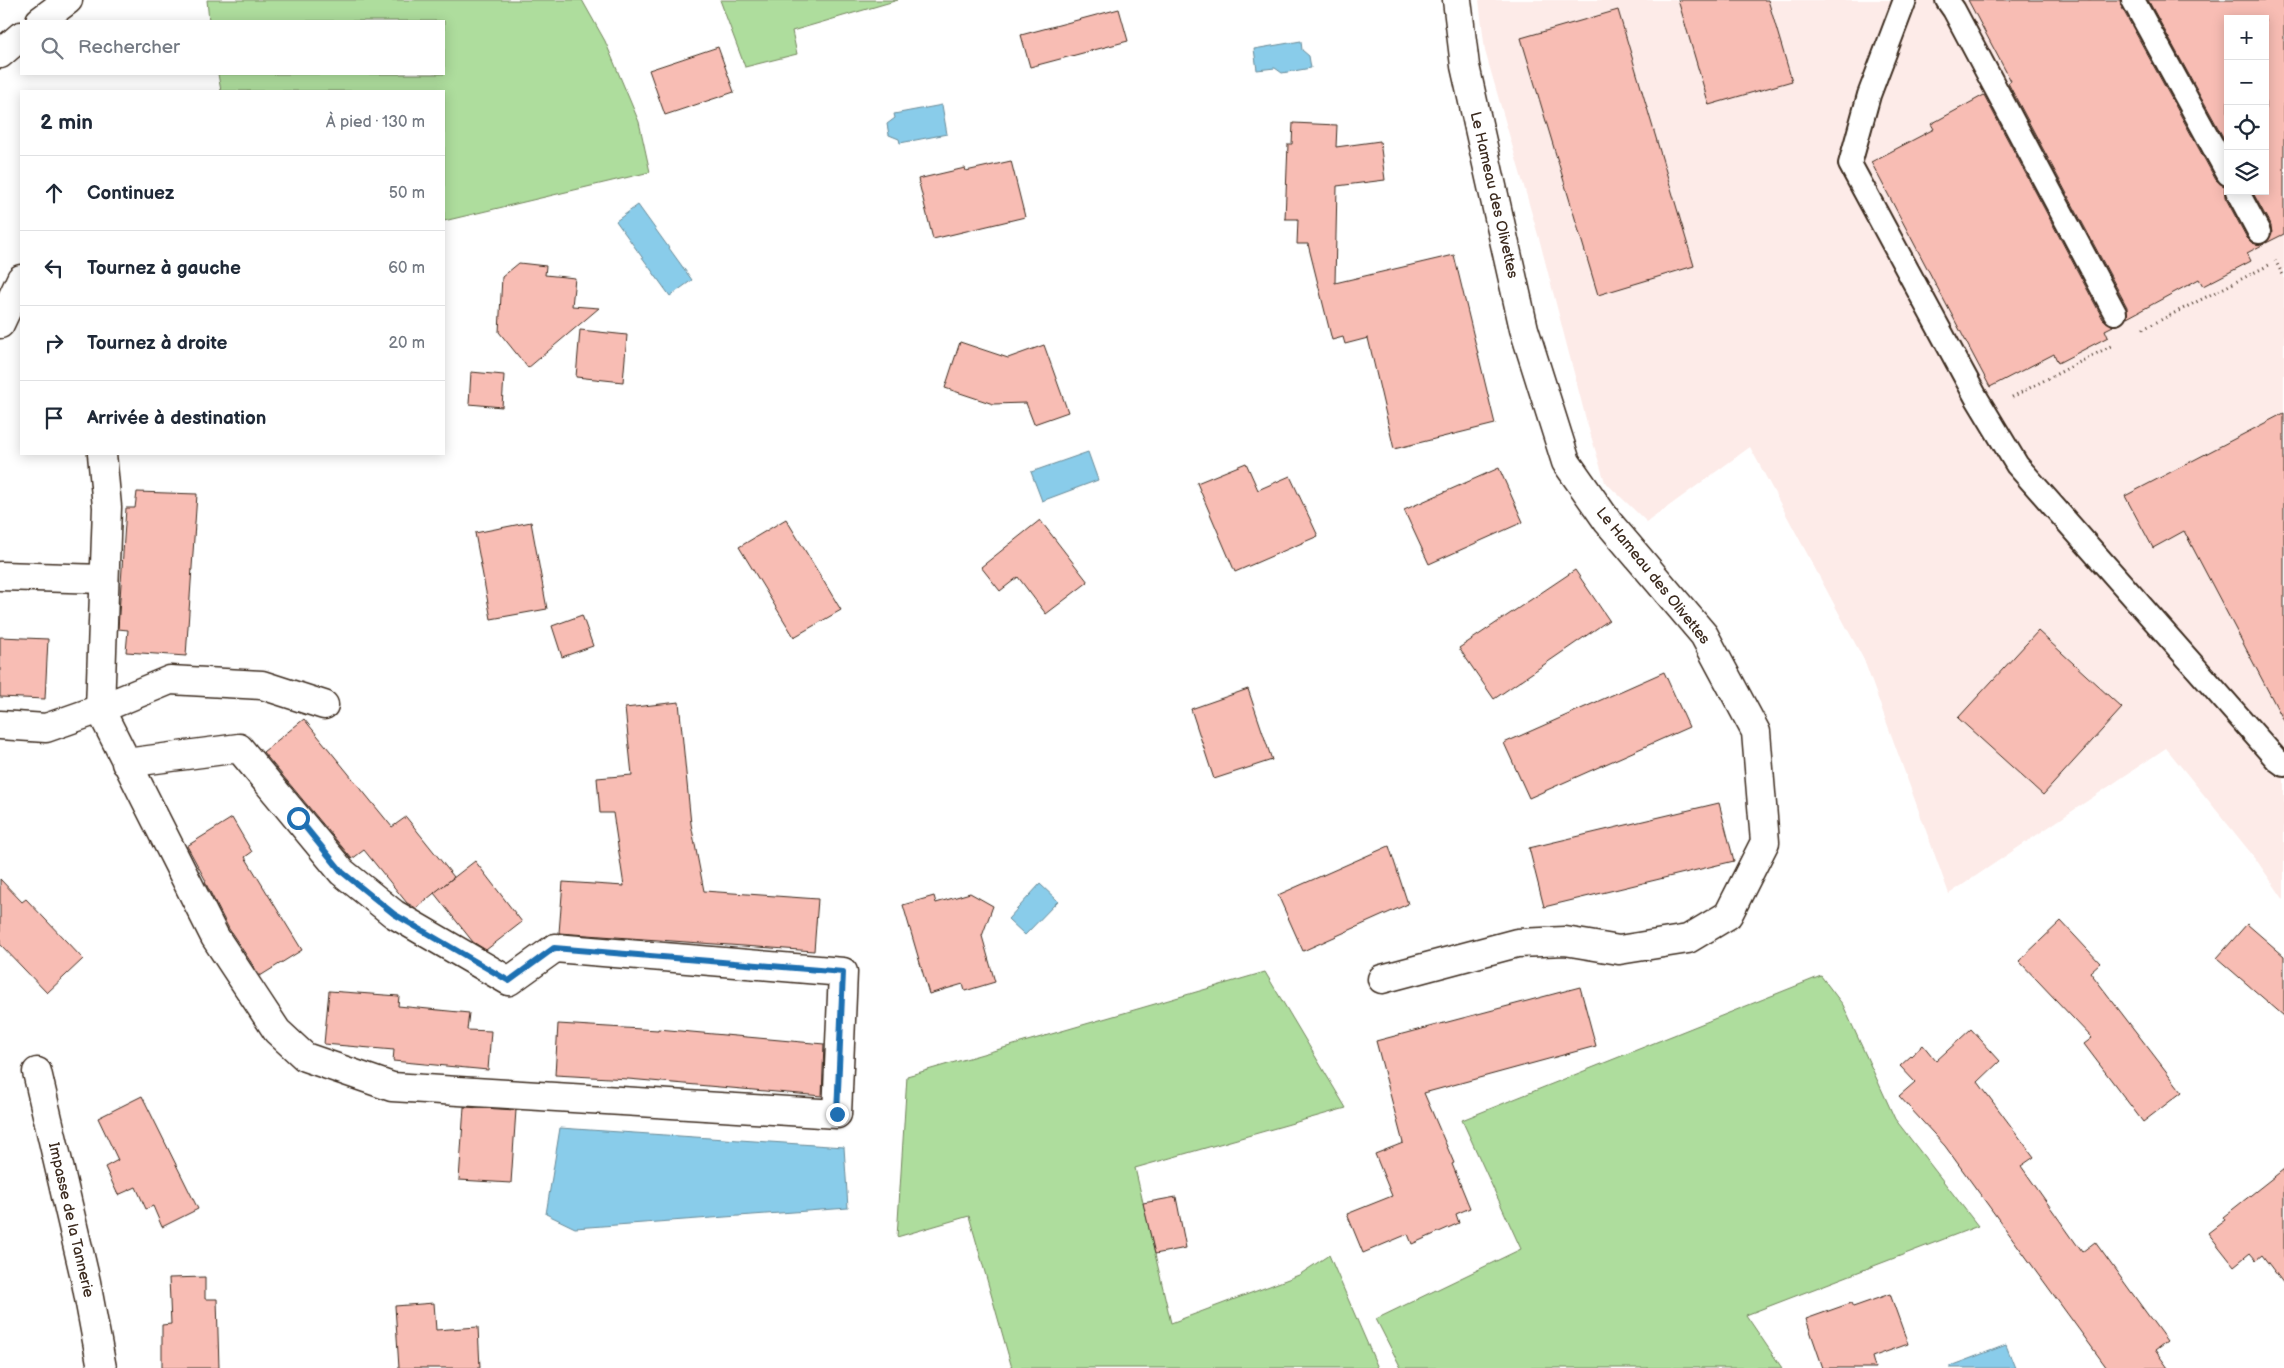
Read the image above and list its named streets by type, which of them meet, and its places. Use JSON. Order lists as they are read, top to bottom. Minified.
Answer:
{"streets":{"street":["Le Hameau des Olivettes","Impasse de la Tannerie"]},"page":{"map_buttons":["+","−"],"search":"Rechercher","heading":["2 min","À pied · 130 m"],"list":[["Continuez","50 m"],["Tournez à gauche","60 m"],["Tournez à droite","20 m"],"Arrivée à destination"]}}
